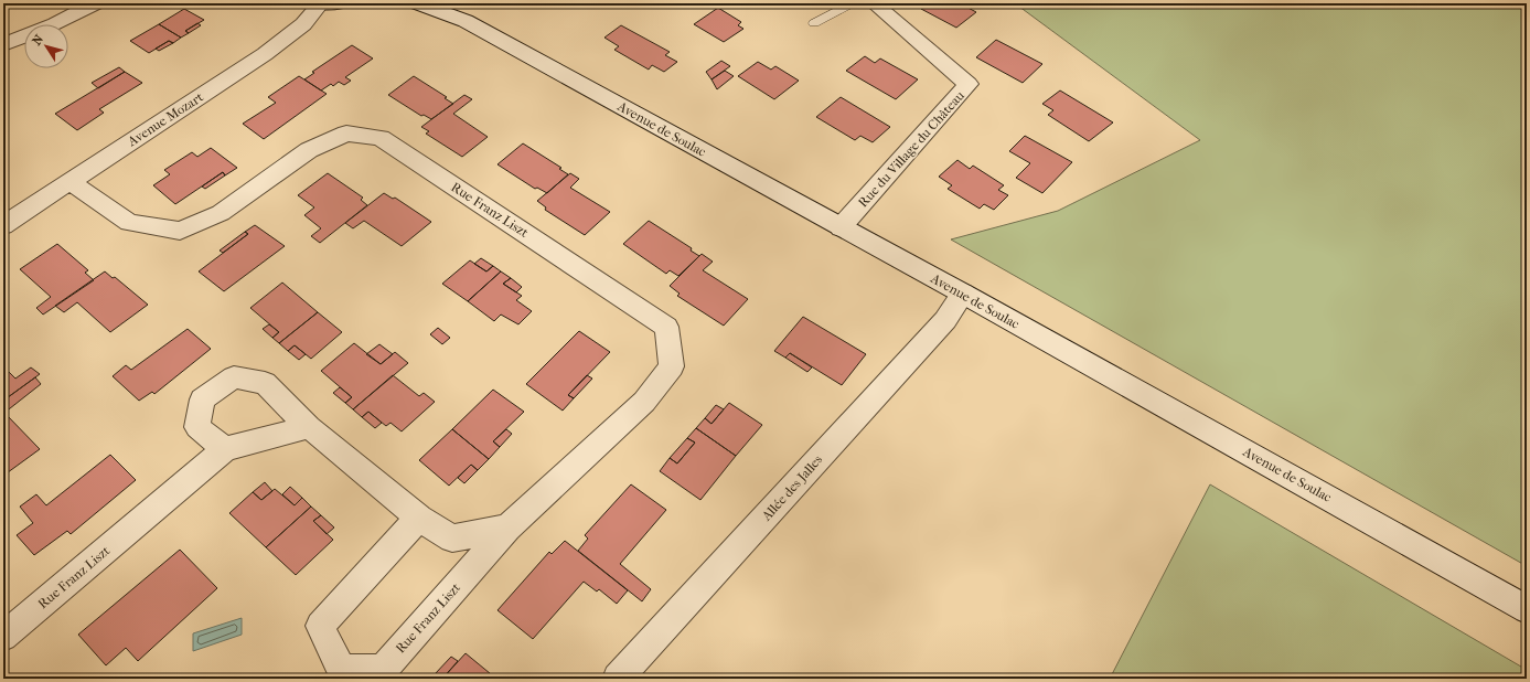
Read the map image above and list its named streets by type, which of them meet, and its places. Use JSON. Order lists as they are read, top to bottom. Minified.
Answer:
{"streets":{"street":["Avenue Mozart","Avenue de Soulac","Rue du Village du Château","Rue Franz Liszt","Allée des Jalles"]},"crossings":[["Avenue Mozart","Rue Franz Liszt"],["Avenue de Soulac","Rue du Village du Château"],["Avenue de Soulac","Allée des Jalles"]],"north":"top left"}
